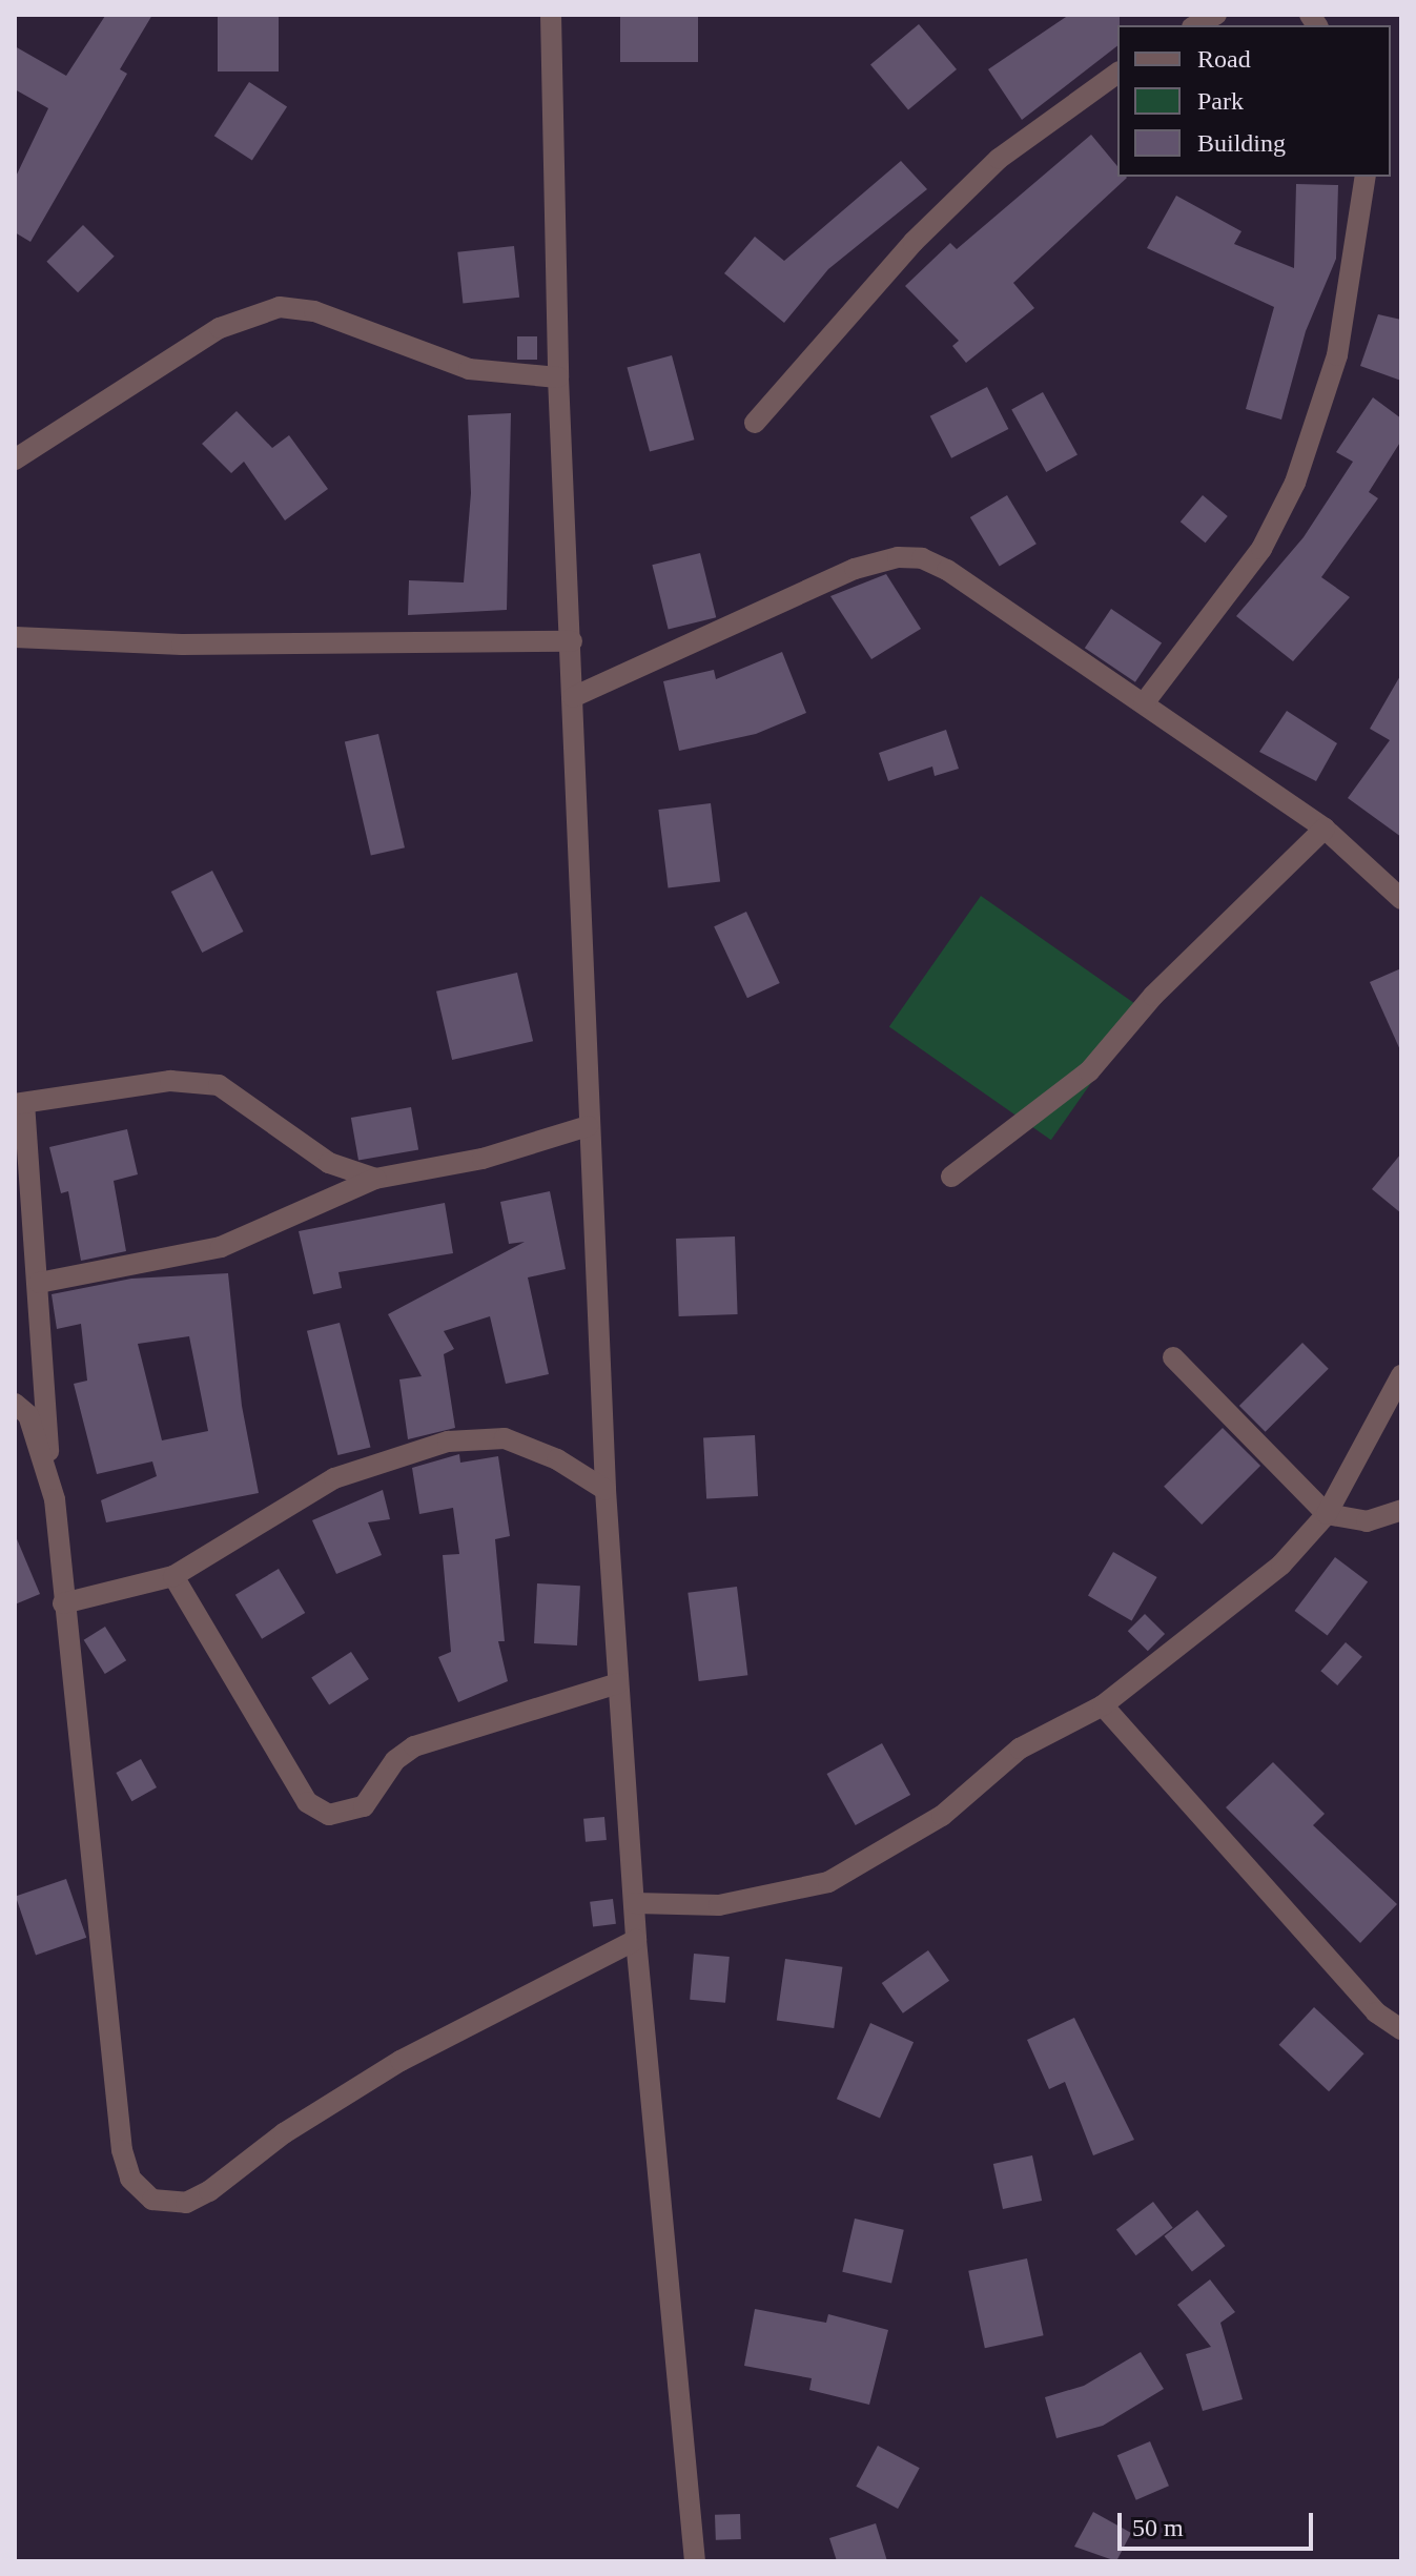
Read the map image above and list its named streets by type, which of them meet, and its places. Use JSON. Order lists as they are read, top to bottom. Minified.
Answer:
{"legend":["Road","Park","Building"],"scale_bar":"50 m"}
